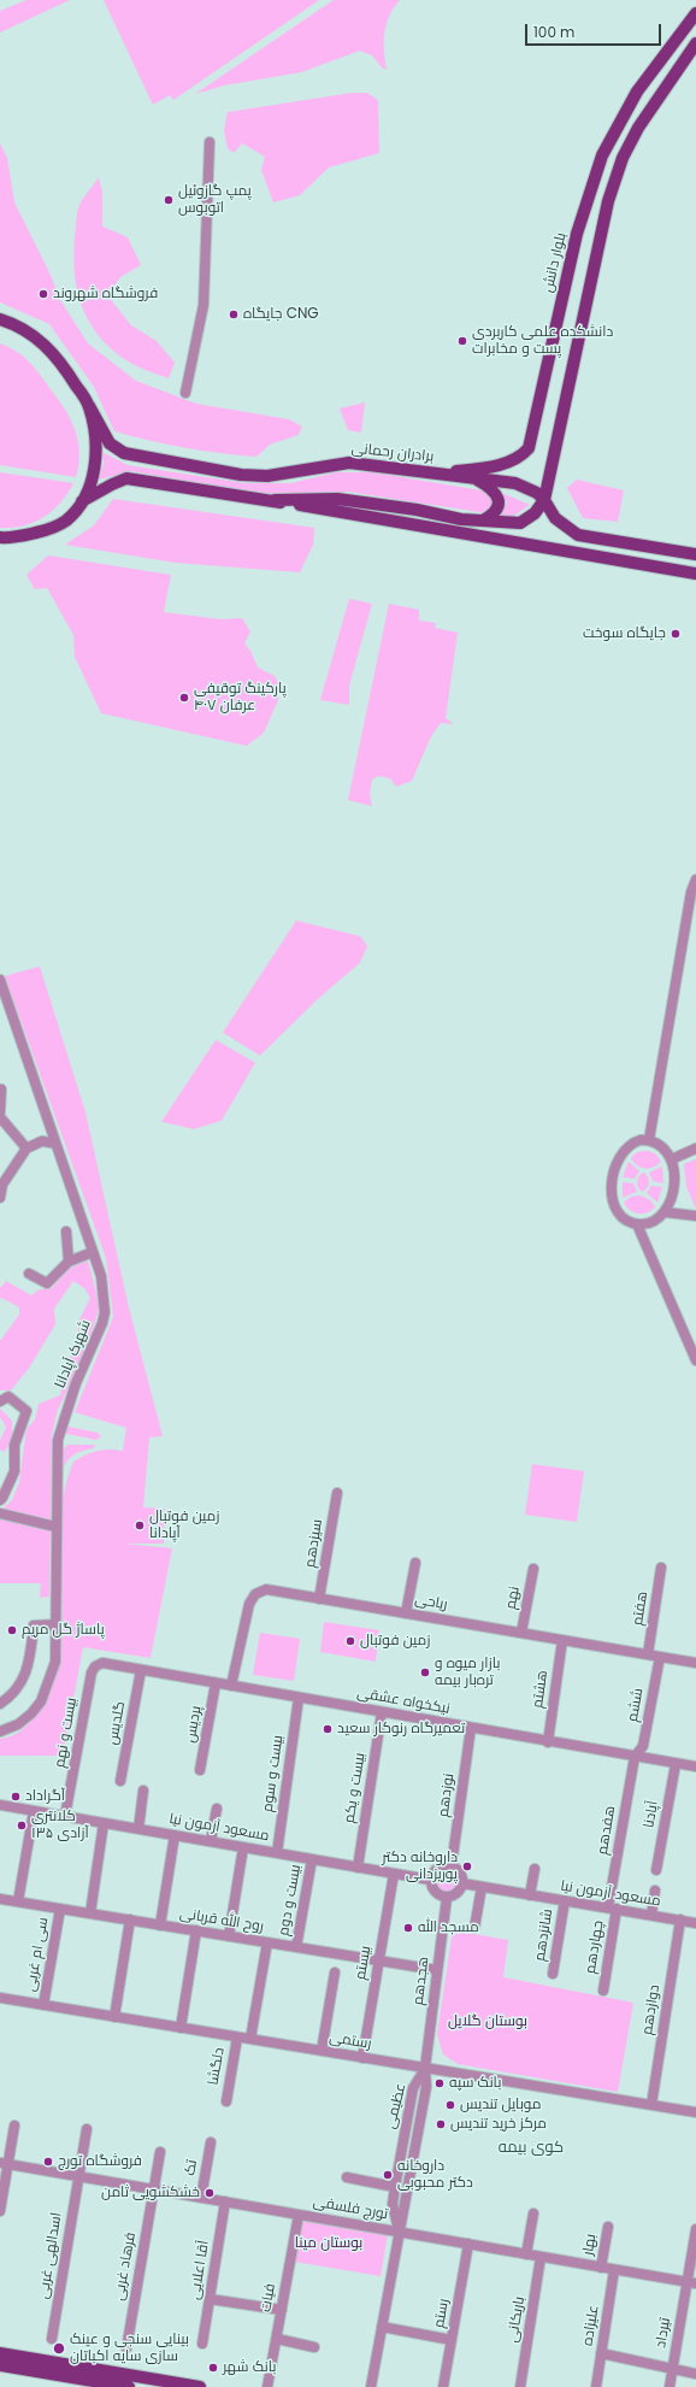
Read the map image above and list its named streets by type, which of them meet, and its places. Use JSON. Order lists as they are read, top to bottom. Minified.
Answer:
{"streets":{"main road":["بلوار دانش","برادران رحمانی"],"street":["شهرک آپادانا","سیزدهم","نهم","ریاحی","هفتم","هشتم","نیکخواه عشقی","ششم","گلدیس","پردیس","بیست و نهم","بیست و سوم","بیست و یکم","نوزدهم","آپادنا","مسعود آزمون نیا","هفدهم","بیست و دوم","روح الله قربانی","شانزدهم","چهاردهم","سی ام غربی","بیستم","هجدهم","دوازدهم","رستمی","دلگشا","عظیمی","تک","تورج فلسفی","بهار","اسدالهی غربی","فرهاد غربی","آقا اعلایی","فیات","رستم","باریکانی","علیزاده","تیرداد"]},"crossings":[["بلوار دانش","برادران رحمانی"],["سیزدهم","ریاحی"],["نهم","ریاحی"],["ریاحی","هفتم"],["ریاحی","هشتم"],["ریاحی","نیکخواه عشقی"],["ریاحی","ششم"],["هشتم","نیکخواه عشقی"],["نیکخواه عشقی","ششم"],["نیکخواه عشقی","گلدیس"],["نیکخواه عشقی","پردیس"],["نیکخواه عشقی","بیست و نهم"],["نیکخواه عشقی","بیست و سوم"],["نیکخواه عشقی","بیست و یکم"],["نیکخواه عشقی","نوزدهم"],["نیکخواه عشقی","آپادنا"],["نیکخواه عشقی","هفدهم"],["ششم","هفدهم"],["بیست و نهم","مسعود آزمون نیا"],["بیست و سوم","مسعود آزمون نیا"],["بیست و یکم","مسعود آزمون نیا"],["نوزدهم","مسعود آزمون نیا"],["نوزدهم","هجدهم"],["مسعود آزمون نیا","هفدهم"],["مسعود آزمون نیا","بیست و دوم"],["مسعود آزمون نیا","شانزدهم"],["مسعود آزمون نیا","چهاردهم"],["مسعود آزمون نیا","بیستم"],["مسعود آزمون نیا","هجدهم"],["مسعود آزمون نیا","دوازدهم"],["هفدهم","چهاردهم"],["بیست و دوم","روح الله قربانی"],["روح الله قربانی","سی ام غربی"],["روح الله قربانی","بیستم"],["روح الله قربانی","هجدهم"],["سی ام غربی","رستمی"],["بیستم","رستمی"],["هجدهم","رستمی"],["هجدهم","عظیمی"],["دوازدهم","رستمی"],["رستمی","دلگشا"],["رستمی","عظیمی"],["عظیمی","تورج فلسفی"],["تک","تورج فلسفی"],["تورج فلسفی","بهار"],["تورج فلسفی","اسدالهی غربی"],["تورج فلسفی","فرهاد غربی"],["تورج فلسفی","آقا اعلایی"],["تورج فلسفی","فیات"],["تورج فلسفی","رستم"],["تورج فلسفی","باریکانی"],["تورج فلسفی","علیزاده"],["تورج فلسفی","تیرداد"]],"districts":["کوی بیمه"],"parks":["بوستان گلایل","بوستان مینا"],"places":["پمپ گازوئیل اتوبوس","فروشگاه شهروند","جایگاه CNG","دانشکده علمی کاربردی پست و مخابرات","جایگاه سوخت","پارکینگ توقیفی عرفان ۴۰۷","زمین فوتبال آپادانا","پاساژ گل مریم","زمین فوتبال","بازار میوه و تره‌بار بیمه","تعمیرگاه رنوکار سعید","آگراداد","کلانتری ۱۳۵ آزادی","داروخانه دکتر پوریزدانی","مسجد الله","بانک سپه","موبایل تندیس","مرکز خرید تندیس","فروشگاه تورج","داروخانه دکتر محبوبی","خشکشویی ثامن","بینایی سنجی و عینک سازی سایه اکباتان","بانک شهر"],"scale_bar":"100 m"}
